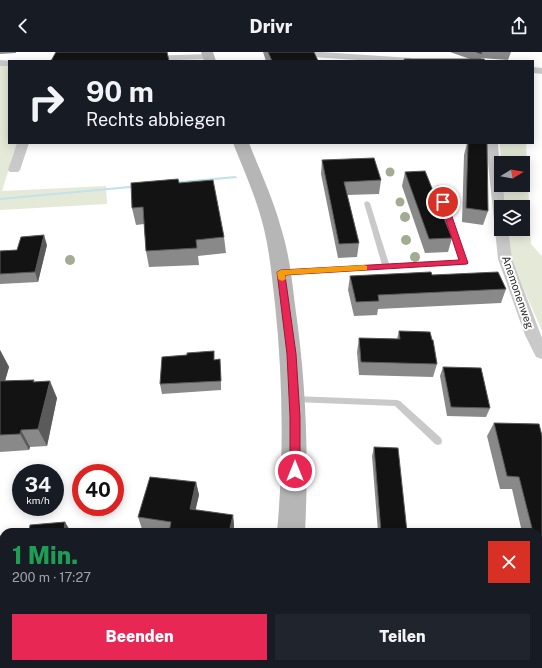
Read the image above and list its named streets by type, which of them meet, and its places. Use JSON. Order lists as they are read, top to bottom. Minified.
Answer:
{"streets":{"street":["Anemonenweg"]},"north":"right","page":{"header":"Drivr","turn":["90 m","Rechts abbiegen"],"speed":"34 km/h","limit":"40","heading":["1 Min.","200 m · 17:27"],"buttons":["Beenden","Teilen"]}}
